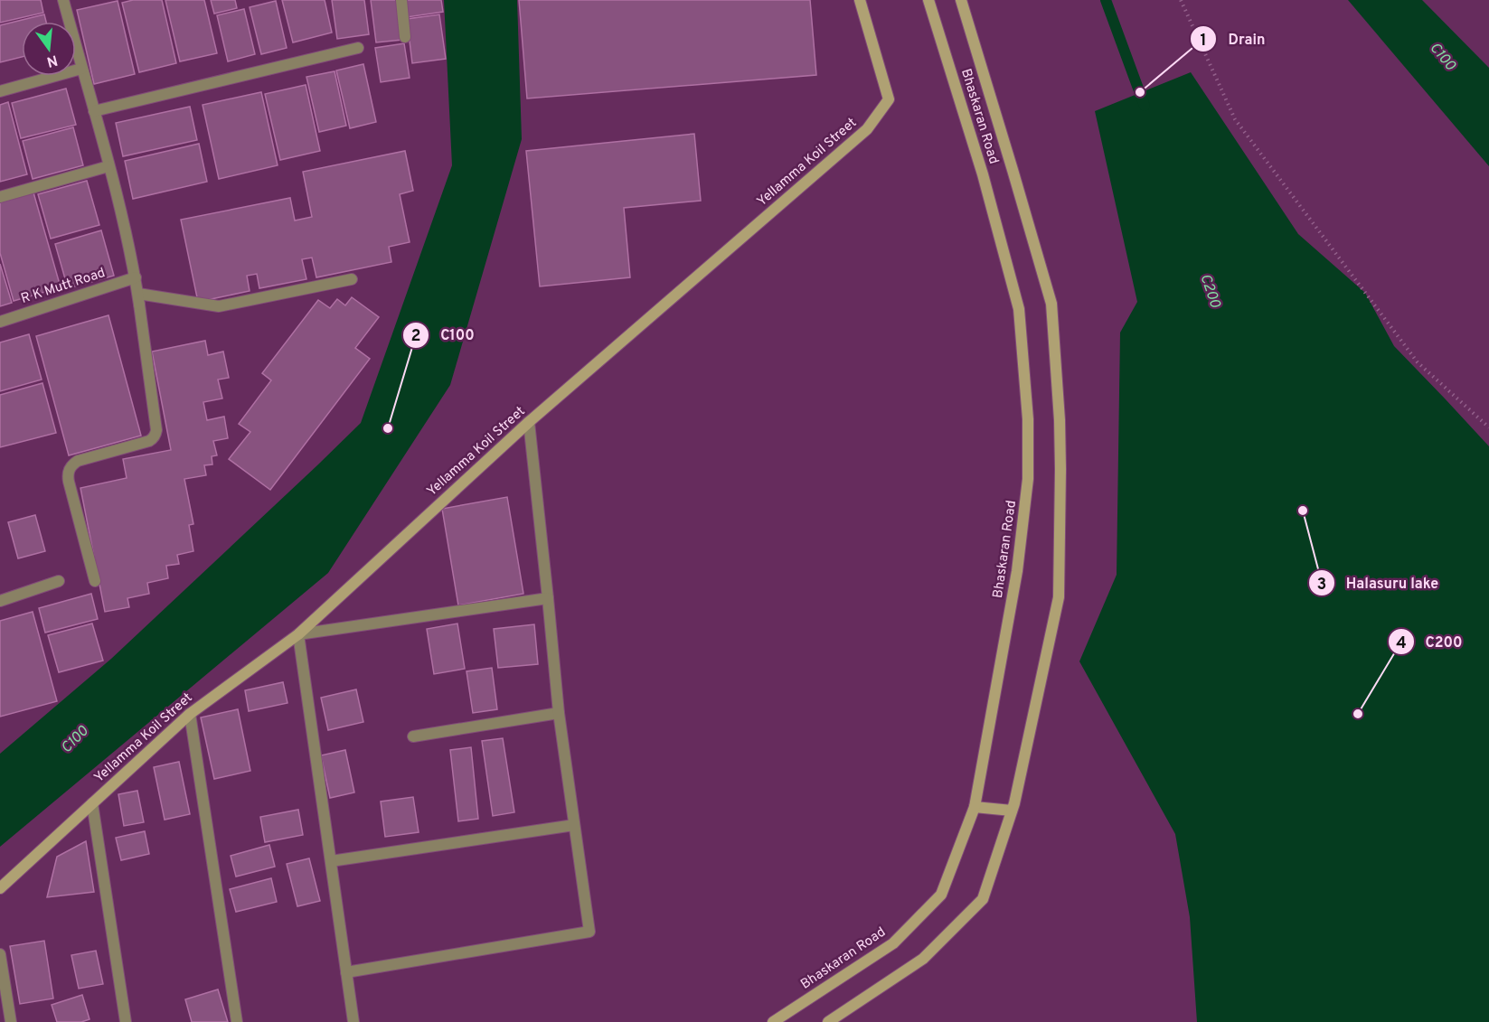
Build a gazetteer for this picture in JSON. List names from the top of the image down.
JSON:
{
  "streets": {
    "main road": ["Bhaskaran Road", "Yellamma Koil Street"],
    "street": ["R K Mutt Road"]
  },
  "water": ["C100", "C200"],
  "places": [
    "Drain",
    "C100",
    "Halasuru lake",
    "C200"
  ],
  "north": "bottom"
}
